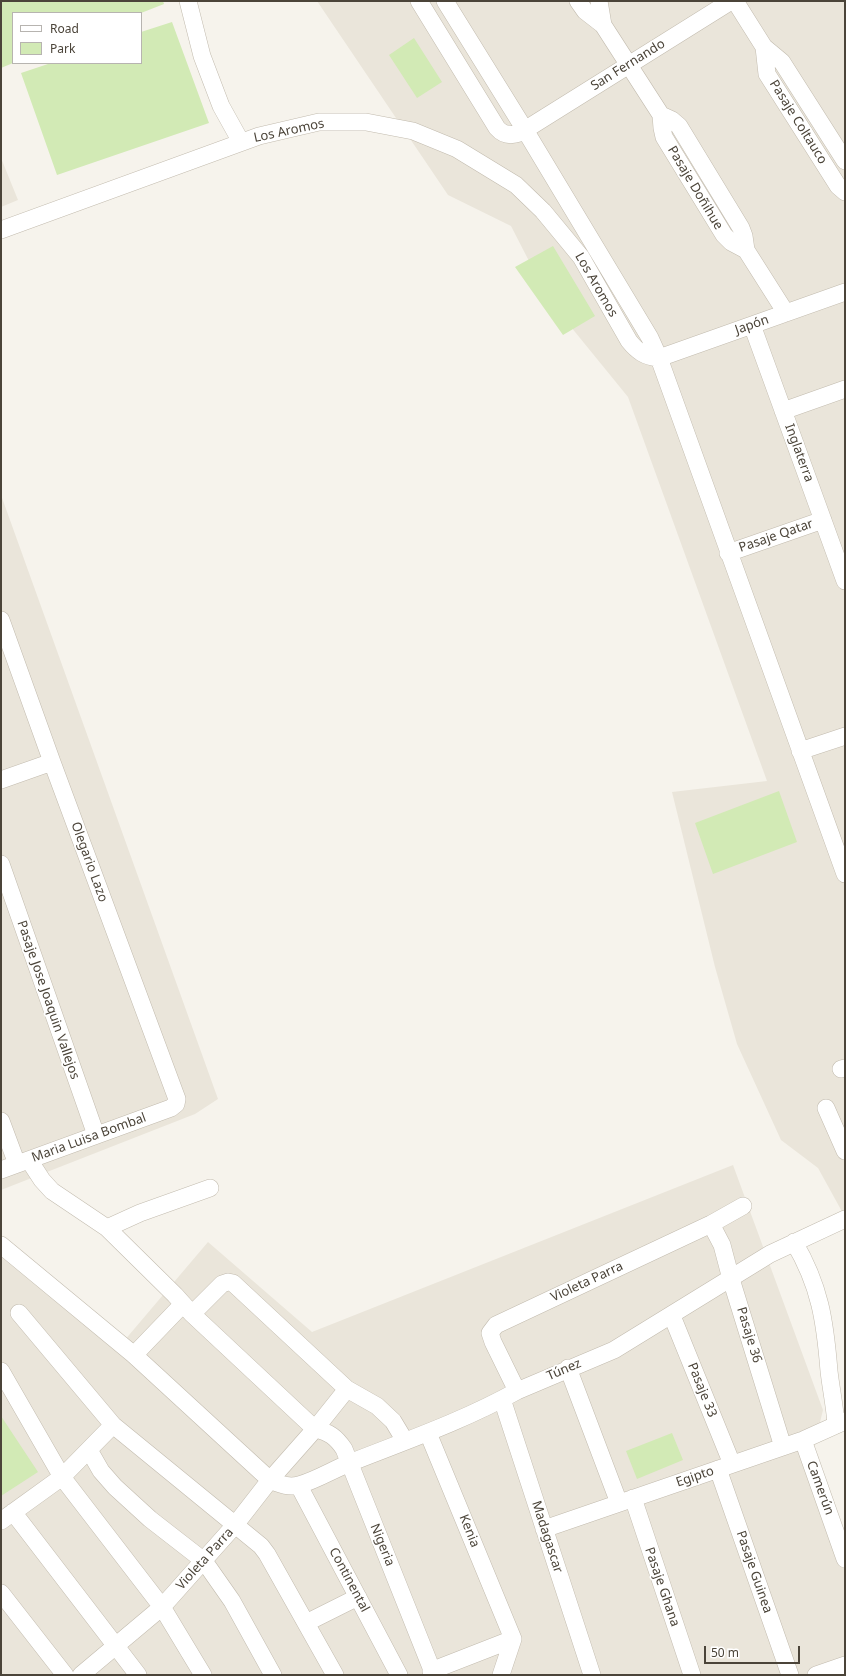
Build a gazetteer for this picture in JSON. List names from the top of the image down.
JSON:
{
  "streets": {
    "street": [
      "San Fernando",
      "Pasaje Coltauco",
      "Los Aromos",
      "Pasaje Doñihue",
      "Japón",
      "Inglaterra",
      "Pasaje Qatar",
      "Olegario Lazo",
      "Pasaje Jose Joaquin Vallejos",
      "Maria Luisa Bombal",
      "Violeta Parra",
      "Pasaje 36",
      "Túnez",
      "Pasaje 33",
      "Egipto",
      "Camerún",
      "Kenia",
      "Madagascar",
      "Nigeria",
      "Pasaje Guinea",
      "Continental",
      "Pasaje Ghana"
    ]
  },
  "crossings": [
    ["San Fernando", "Pasaje Doñihue"],
    ["Los Aromos", "Japón"],
    ["Pasaje Doñihue", "Japón"],
    ["Japón", "Inglaterra"],
    ["Inglaterra", "Pasaje Qatar"],
    ["Olegario Lazo", "Maria Luisa Bombal"],
    ["Pasaje Jose Joaquin Vallejos", "Maria Luisa Bombal"],
    ["Violeta Parra", "Pasaje 36"],
    ["Violeta Parra", "Túnez"],
    ["Violeta Parra", "Nigeria"],
    ["Pasaje 36", "Túnez"],
    ["Pasaje 36", "Egipto"],
    ["Túnez", "Pasaje 33"],
    ["Túnez", "Kenia"],
    ["Túnez", "Madagascar"],
    ["Túnez", "Nigeria"],
    ["Túnez", "Continental"],
    ["Túnez", "Pasaje Ghana"],
    ["Pasaje 33", "Egipto"],
    ["Pasaje 33", "Pasaje Guinea"],
    ["Egipto", "Camerún"],
    ["Egipto", "Madagascar"],
    ["Egipto", "Pasaje Guinea"],
    ["Egipto", "Pasaje Ghana"]
  ],
  "legend": ["Road", "Park"],
  "scale_bar": "50 m"
}
